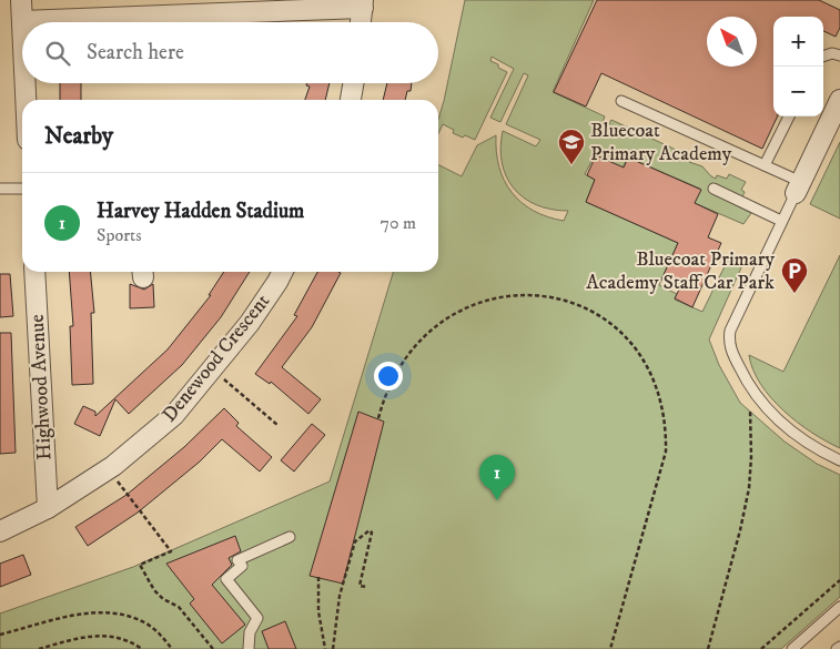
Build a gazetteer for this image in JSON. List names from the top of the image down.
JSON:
{
  "streets": {
    "street": ["Denewood Crescent", "Highwood Avenue"]
  },
  "crossings": [
    ["Denewood Crescent", "Highwood Avenue"]
  ],
  "places": {
    "school or university": ["Bluecoat Primary Academy"],
    "parking": ["Bluecoat Primary Academy Staff Car Park"]
  },
  "north": "top left",
  "page": {
    "map_buttons": ["+", "−"],
    "search": "Search here",
    "heading": "Nearby",
    "list": [
      {
        "mark": "1",
        "name": "Harvey Hadden Stadium",
        "note": "Sports",
        "value": "70 m"
      }
    ],
    "pins": "1"
  }
}
